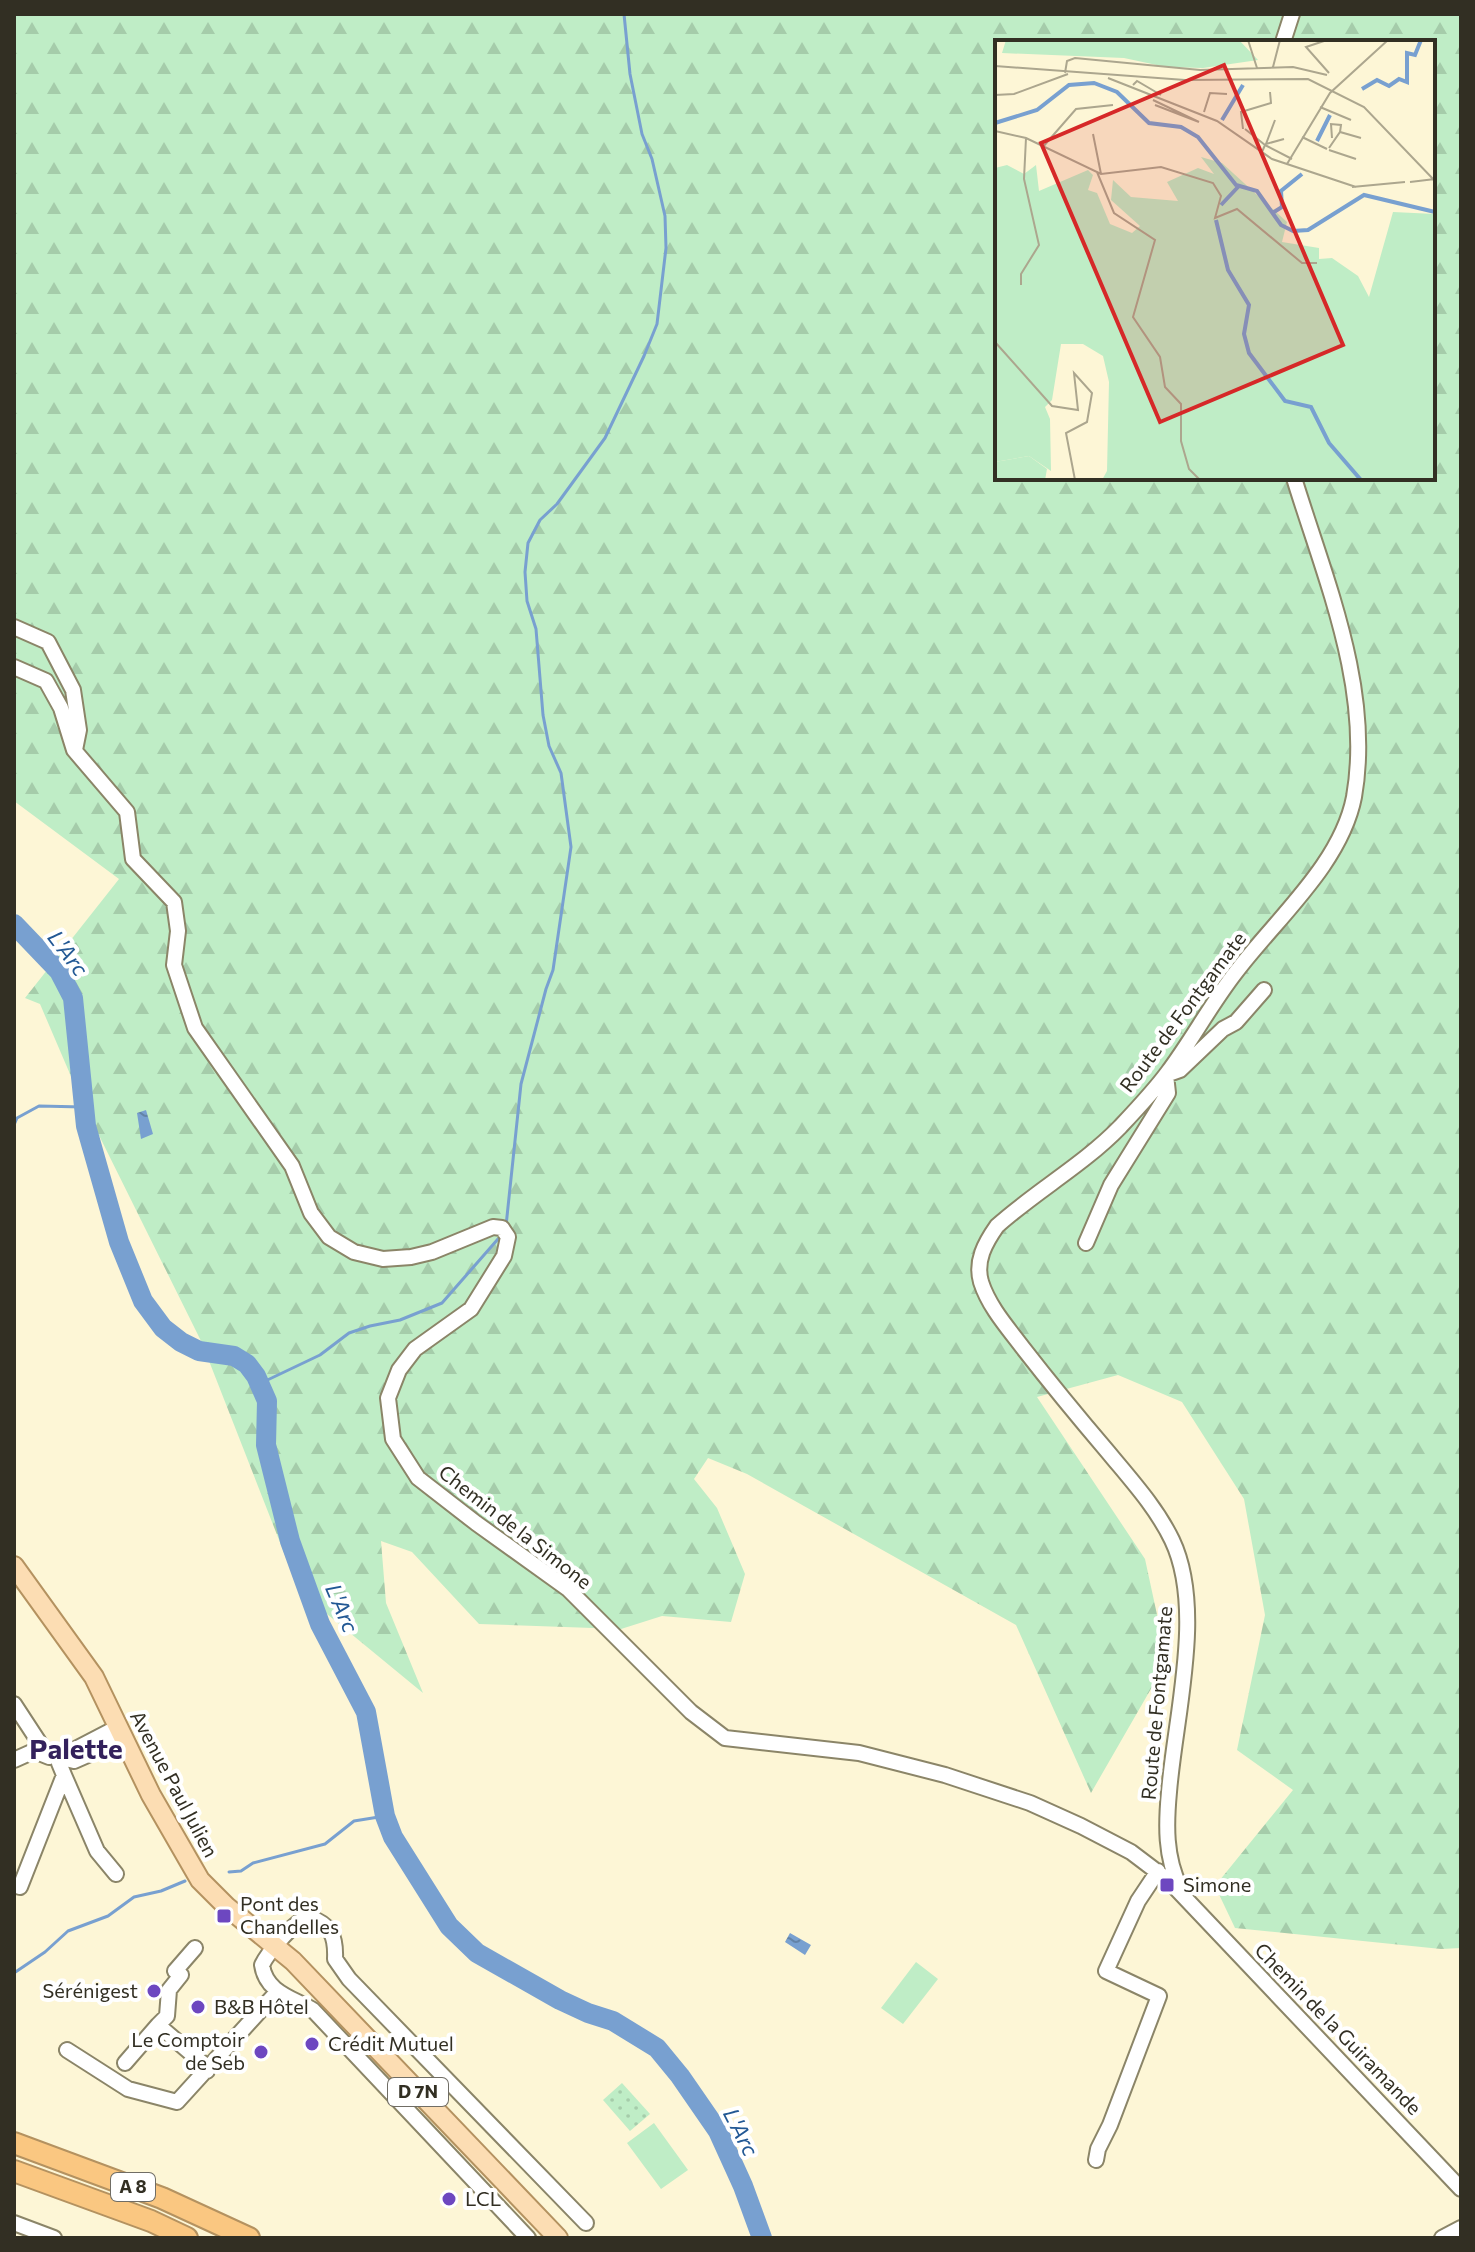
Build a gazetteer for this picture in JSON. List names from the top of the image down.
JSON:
{
  "streets": {
    "highway": ["A 8"],
    "main road": ["Avenue Paul Julien", "D 7N"],
    "street": ["Route de Fontgamate", "Chemin de la Simone", "Chemin de la Guiramande"]
  },
  "crossings": [
    ["Route de Fontgamate", "Chemin de la Simone"],
    ["Route de Fontgamate", "Chemin de la Guiramande"],
    ["Chemin de la Simone", "Chemin de la Guiramande"]
  ],
  "districts": ["Palette"],
  "water": ["L'Arc"],
  "places": {
    "transit": ["Simone", "Pont des Chandelles"],
    "other": [
      "Sérénigest",
      "B&B Hôtel",
      "Crédit Mutuel",
      "Le Comptoir de Seb",
      "LCL"
    ]
  }
}
